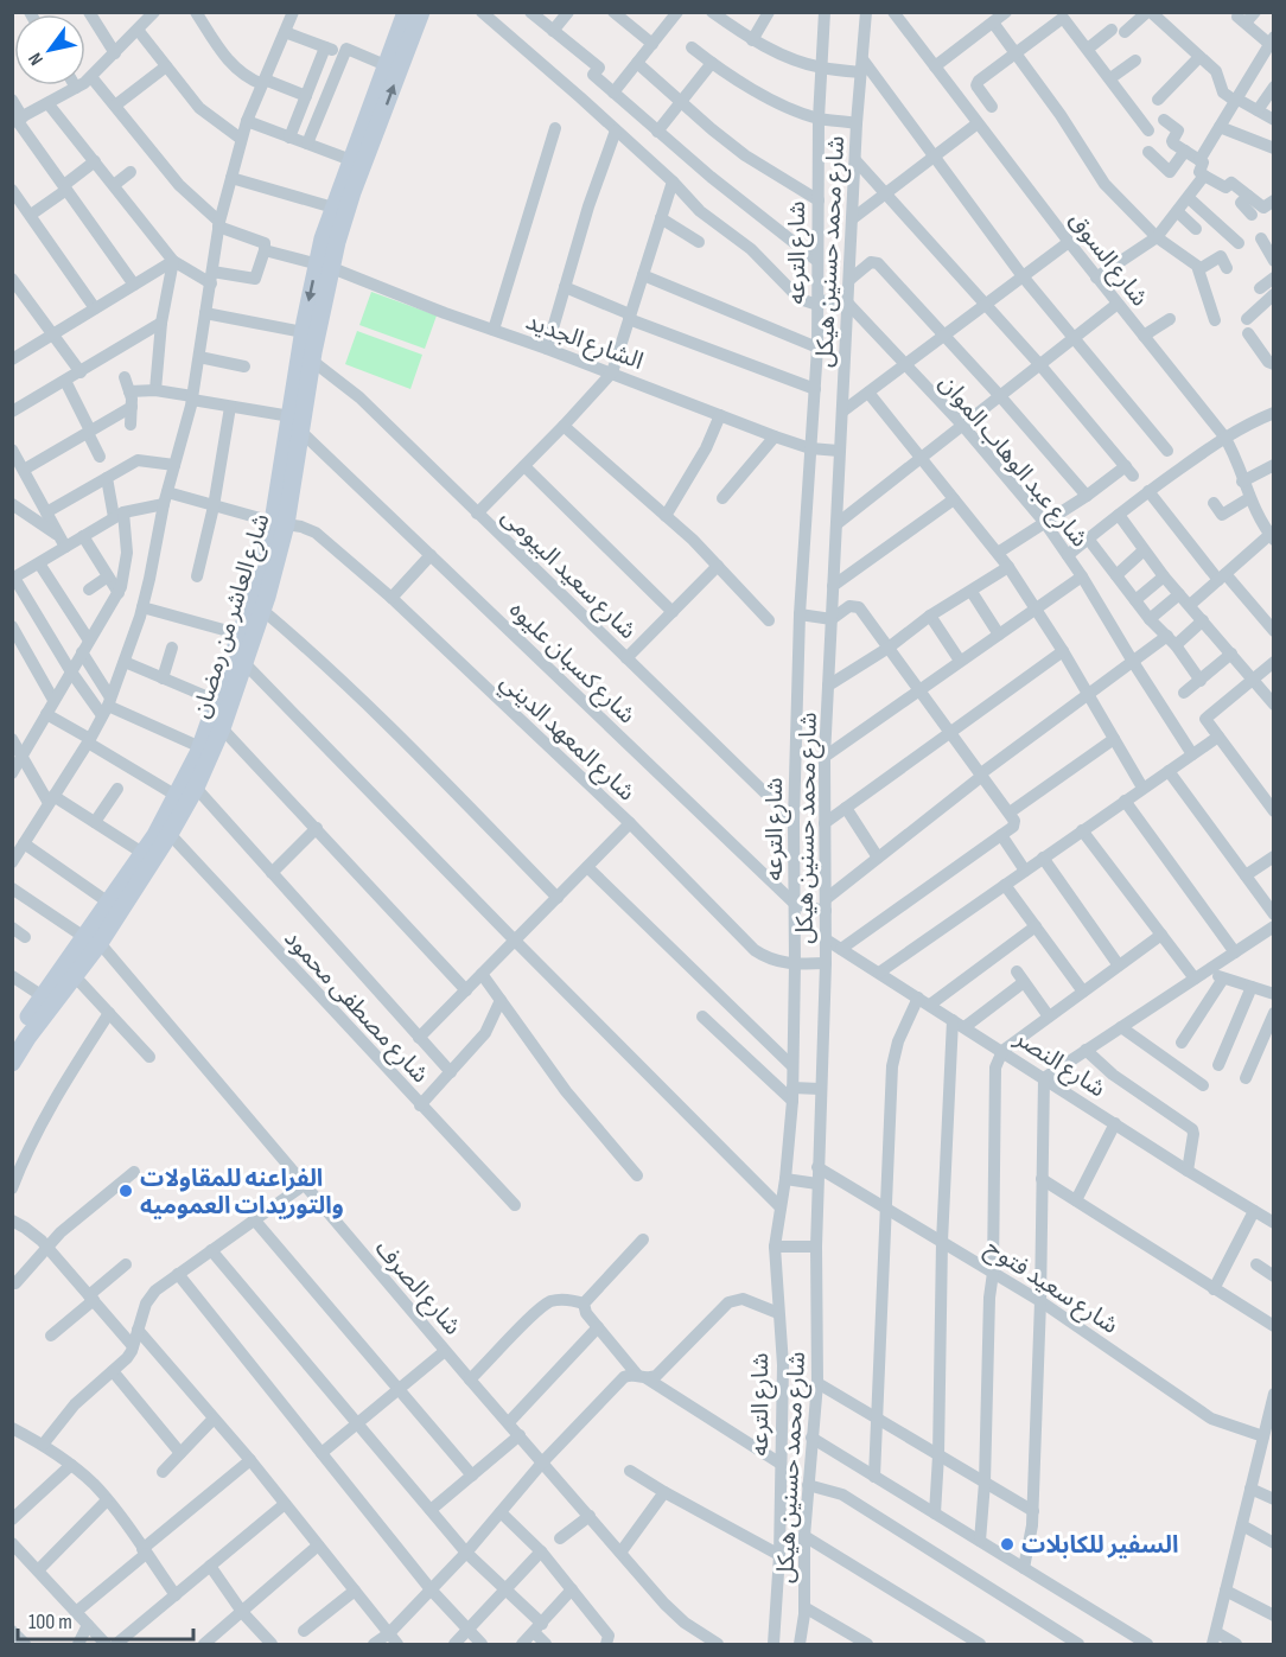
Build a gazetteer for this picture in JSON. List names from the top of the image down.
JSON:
{
  "streets": {
    "main road": ["شارع العاشر من رمضان"],
    "street": [
      "شارع محمد حسنين هيكل",
      "شارع الترعه",
      "شارع السوق",
      "الشارع الجديد",
      "شارع عبد الوهاب الموان",
      "شارع سعيد البيومى",
      "شارع كسبان عليوه",
      "شارع المعهد الديني",
      "شارع مصطفى محمود",
      "شارع النصر",
      "شارع سعيد فتوح",
      "شارع الصرف"
    ]
  },
  "crossings": [
    ["شارع محمد حسنين هيكل", "الشارع الجديد"],
    ["شارع محمد حسنين هيكل", "شارع عبد الوهاب الموان"],
    ["شارع محمد حسنين هيكل", "شارع المعهد الديني"],
    ["شارع محمد حسنين هيكل", "شارع النصر"],
    ["شارع محمد حسنين هيكل", "شارع سعيد فتوح"],
    ["شارع الترعه", "الشارع الجديد"],
    ["شارع الترعه", "شارع سعيد البيومى"],
    ["شارع الترعه", "شارع كسبان عليوه"],
    ["شارع الترعه", "شارع المعهد الديني"],
    ["الشارع الجديد", "شارع العاشر من رمضان"],
    ["شارع سعيد البيومى", "شارع العاشر من رمضان"],
    ["شارع العاشر من رمضان", "شارع كسبان عليوه"],
    ["شارع العاشر من رمضان", "شارع المعهد الديني"],
    ["شارع العاشر من رمضان", "شارع مصطفى محمود"],
    ["شارع العاشر من رمضان", "شارع الصرف"]
  ],
  "places": ["الفراعنه للمقاولات والتوريدات العموميه", "السفير للكابلات"],
  "scale_bar": "100 m",
  "north": "bottom left"
}
